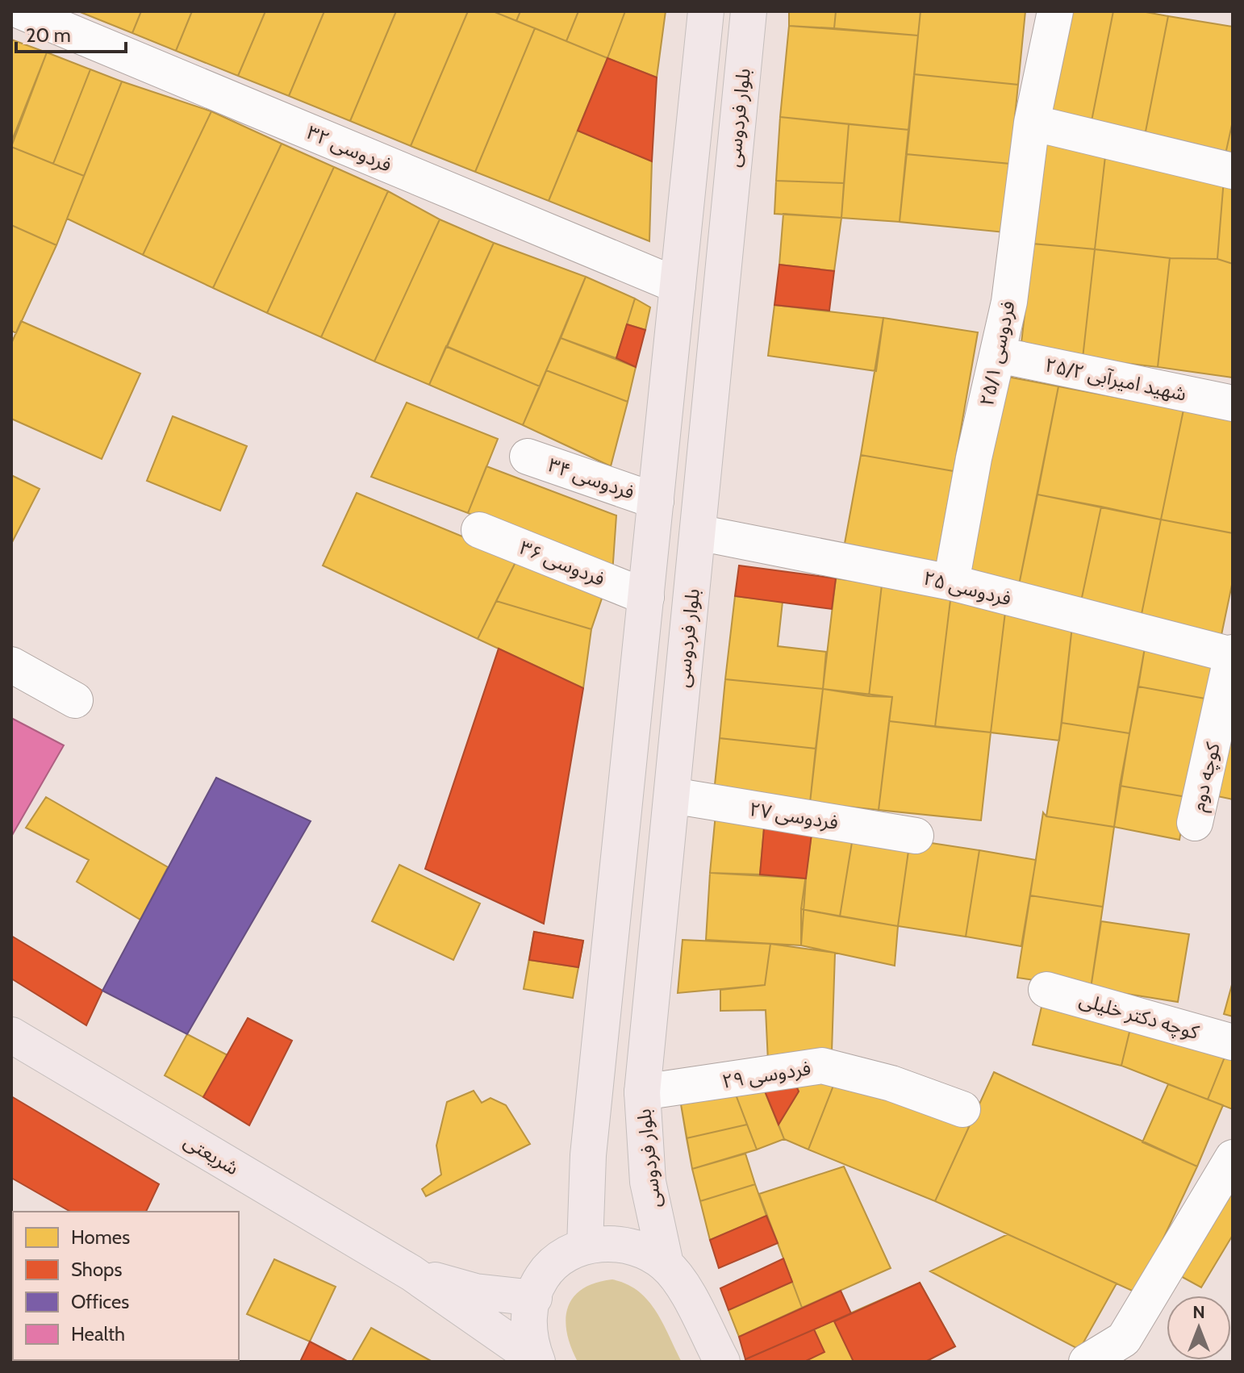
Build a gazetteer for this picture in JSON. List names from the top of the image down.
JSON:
{
  "streets": {
    "main road": ["بلوار فردوسی", "شریعتی"],
    "street": [
      "فردوسی ۳۲",
      "فردوسی ۲۵/۱",
      "شهید امیرآبی ۲۵/۲",
      "فردوسی ۳۴",
      "فردوسی ۳۶",
      "فردوسی ۲۵",
      "کوچه دوم",
      "فردوسی ۲۷",
      "کوچه دکتر خلیلی",
      "فردوسی ۲۹"
    ]
  },
  "crossings": [
    ["بلوار فردوسی", "فردوسی ۲۵"],
    ["بلوار فردوسی", "فردوسی ۲۷"],
    ["بلوار فردوسی", "فردوسی ۲۹"],
    ["فردوسی ۲۵/۱", "شهید امیرآبی ۲۵/۲"],
    ["فردوسی ۲۵/۱", "فردوسی ۲۵"],
    ["فردوسی ۲۵", "کوچه دوم"]
  ],
  "legend": [
    "Homes",
    "Shops",
    "Offices",
    "Health"
  ],
  "scale_bar": "20 m",
  "north": "top"
}
